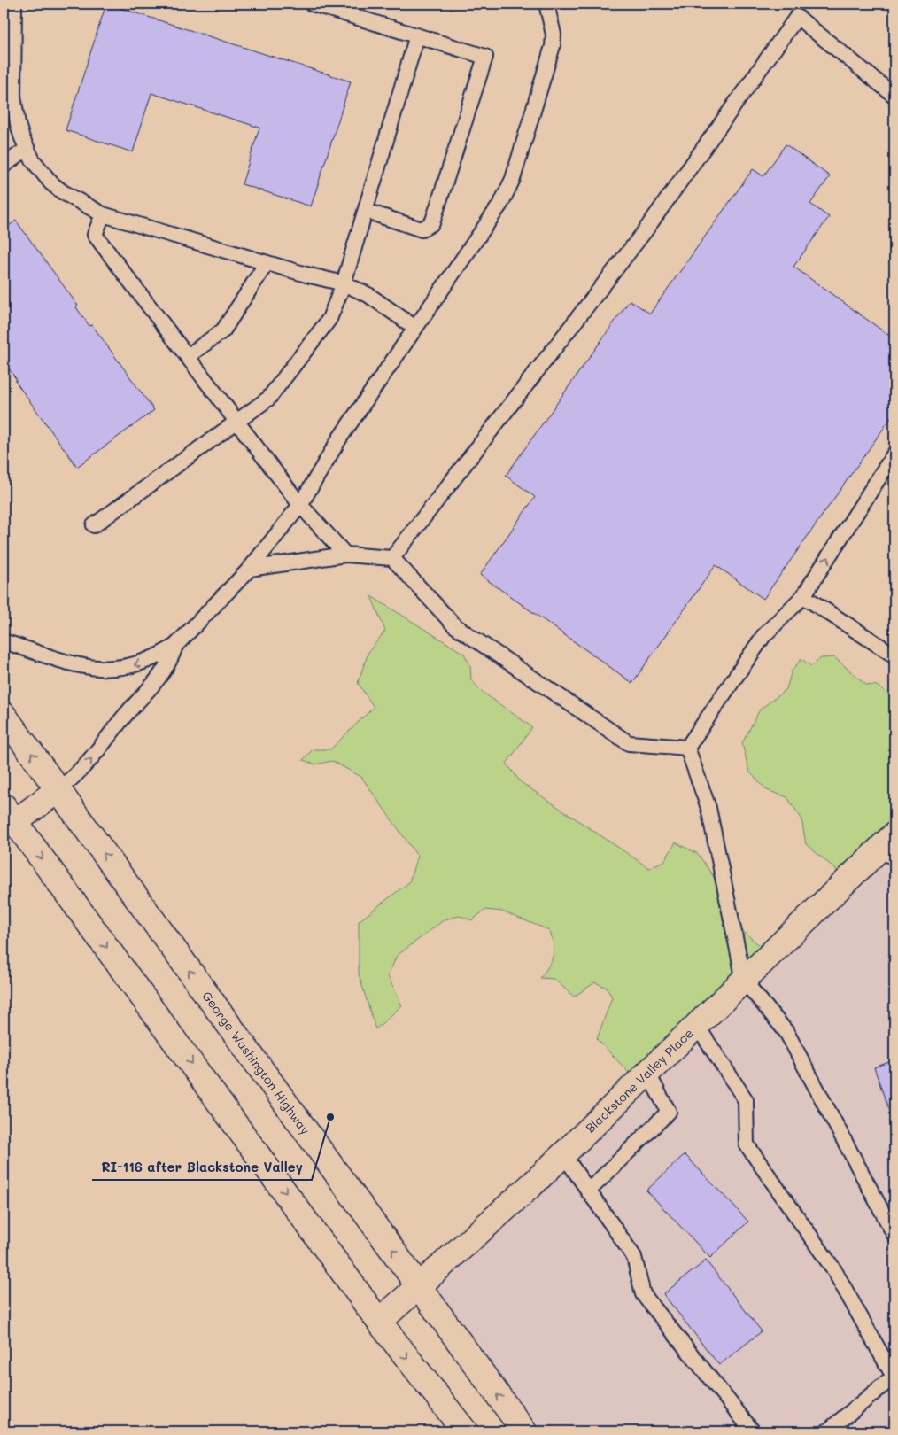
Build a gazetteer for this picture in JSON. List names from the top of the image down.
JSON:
{
  "streets": {
    "main road": ["George Washington Highway", "Blackstone Valley Place"]
  },
  "crossings": [
    ["George Washington Highway", "Blackstone Valley Place"]
  ],
  "places": ["RI-116 after Blackstone Valley"]
}
